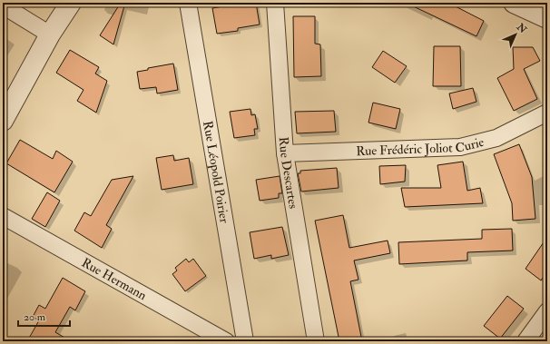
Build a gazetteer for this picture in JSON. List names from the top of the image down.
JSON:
{
  "streets": {
    "street": [
      "Rue Frédéric Joliot Curie",
      "Rue Léopold Poirier",
      "Rue Descartes",
      "Rue Hermann"
    ]
  },
  "crossings": [
    ["Rue Frédéric Joliot Curie", "Rue Descartes"]
  ],
  "scale_bar": "20 m",
  "north": "top right"
}
